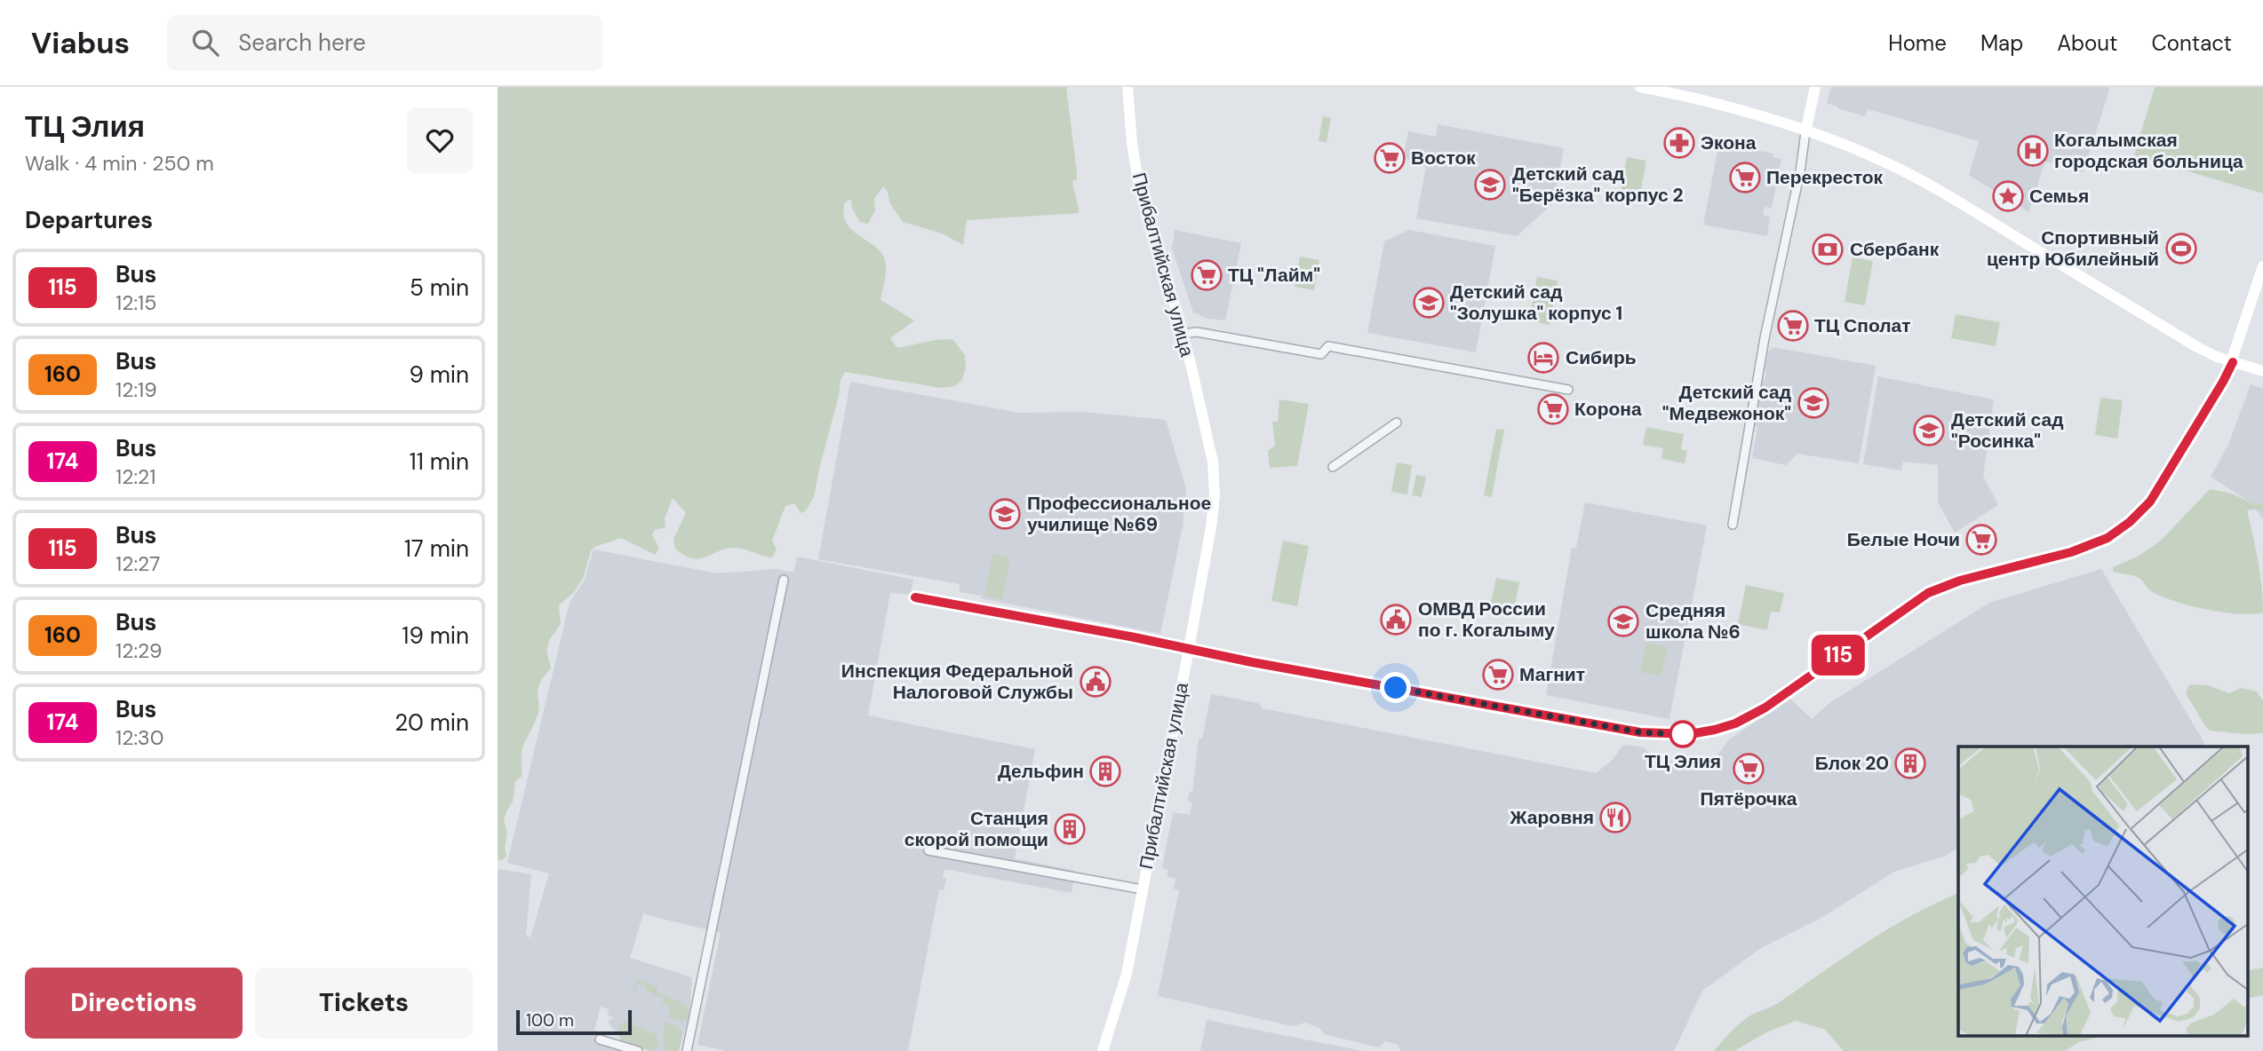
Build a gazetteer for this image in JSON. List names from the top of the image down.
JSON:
{
  "streets": {
    "street": ["Прибалтийская улица"]
  },
  "places": {
    "pharmacy": ["Экона"],
    "hospital": ["Когалымская городская больница"],
    "supermarket": [
      "Восток",
      "Перекресток",
      "ТЦ \"Лайм\"",
      "ТЦ Сполат",
      "Корона",
      "Белые Ночи",
      "Магнит",
      "Пятёрочка"
    ],
    "school or university": [
      "Детский сад \"Берёзка\" корпус 2",
      "Детский сад \"Золушка\" корпус 1",
      "Детский сад \"Медвежонок\"",
      "Детский сад \"Росинка\"",
      "Профессиональное училище №69",
      "Средняя школа №6"
    ],
    "place": ["Семья"],
    "sports": ["Спортивный центр Юбилейный"],
    "bank": ["Сбербанк"],
    "hotel": ["Сибирь"],
    "public building": ["ОМВД России по г. Когалыму", "Инспекция Федеральной Налоговой Службы"],
    "other": ["ТЦ Элия"],
    "building": ["Блок 20", "Дельфин", "Станция скорой помощи"],
    "restaurant": ["Жаровня"]
  },
  "lines": ["bus line 115"],
  "scale_bar": "100 m",
  "page": {
    "header": "Viabus",
    "search": "Search here",
    "nav": [
      "Home",
      "Map",
      "About",
      "Contact"
    ],
    "heading": [
      ["ТЦ Элия", "Walk · 4 min · 250 m"],
      "Departures"
    ],
    "on_map": "115",
    "list": [
      {
        "mark": "115",
        "name": "Bus",
        "note": "12:15",
        "value": "5 min"
      },
      {
        "mark": "160",
        "name": "Bus",
        "note": "12:19",
        "value": "9 min"
      },
      {
        "mark": "174",
        "name": "Bus",
        "note": "12:21",
        "value": "11 min"
      },
      {
        "mark": "115",
        "name": "Bus",
        "note": "12:27",
        "value": "17 min"
      },
      {
        "mark": "160",
        "name": "Bus",
        "note": "12:29",
        "value": "19 min"
      },
      {
        "mark": "174",
        "name": "Bus",
        "note": "12:30",
        "value": "20 min"
      }
    ],
    "buttons": ["Directions", "Tickets"],
    "scale": "100 m"
  }
}
